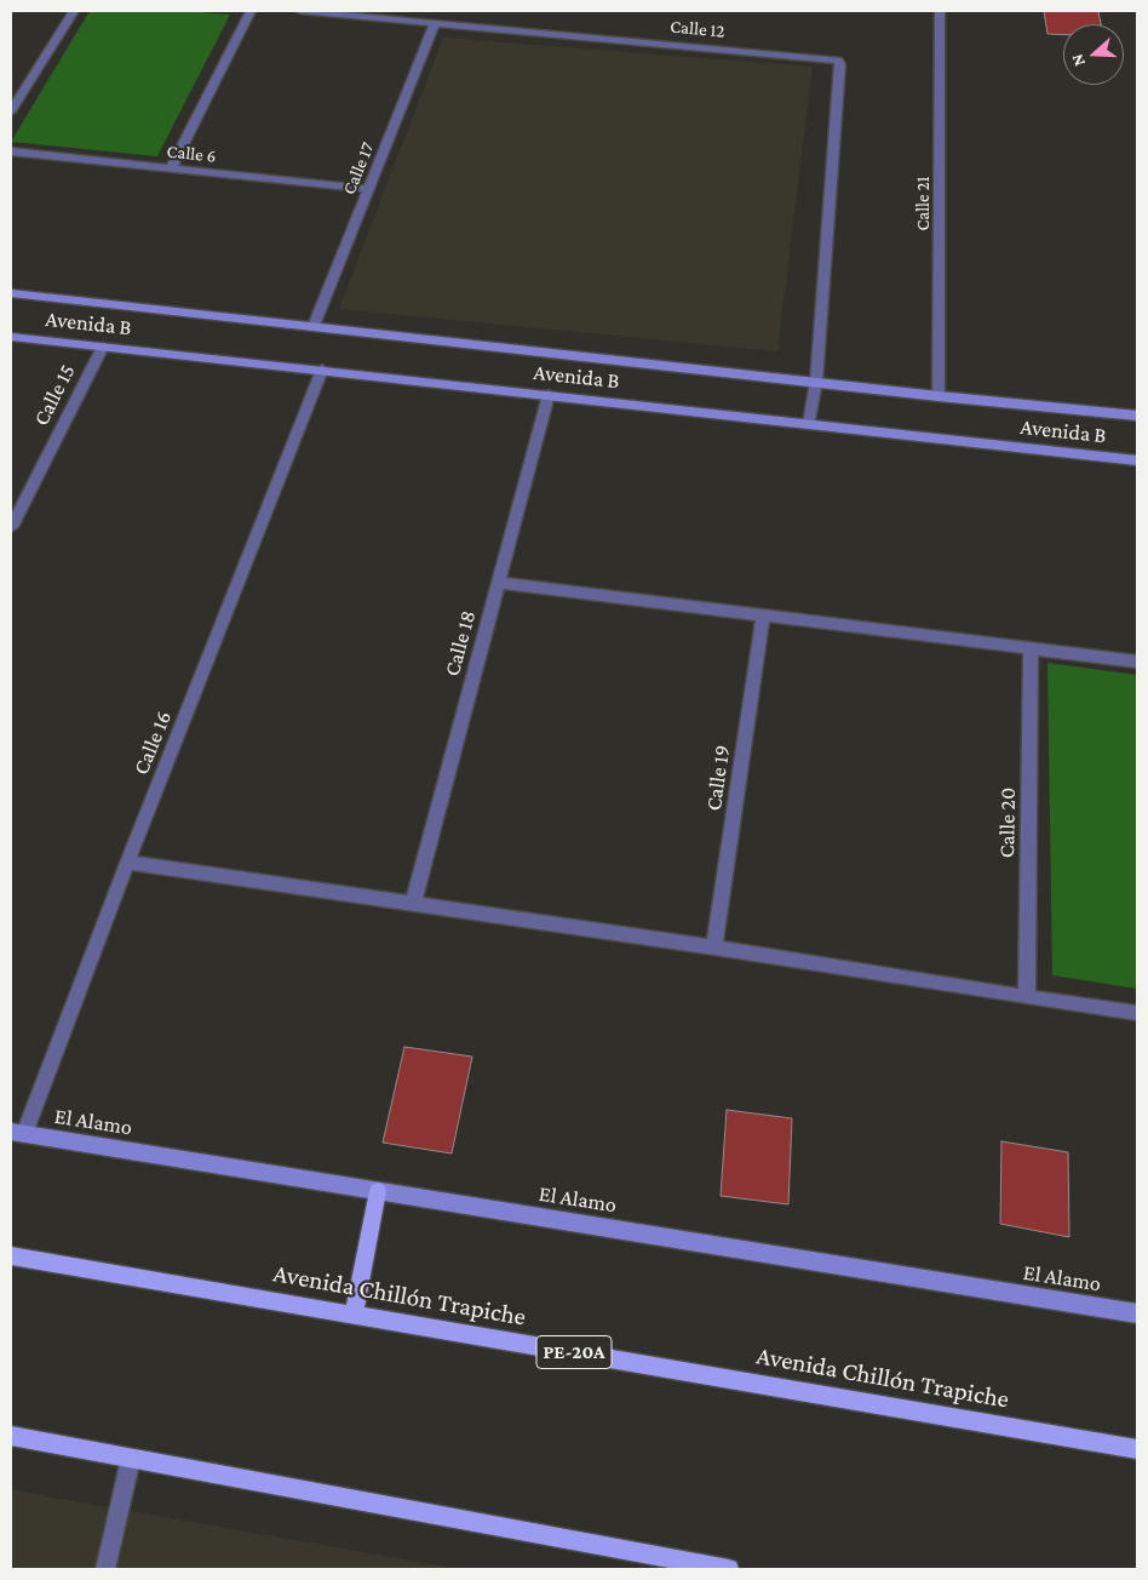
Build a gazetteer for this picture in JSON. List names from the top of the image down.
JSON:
{
  "streets": {
    "main road": ["Avenida Chillón Trapiche", "PE-20A"],
    "street": [
      "Calle 12",
      "Calle 6",
      "Calle 17",
      "Calle 21",
      "Avenida B",
      "Calle 15",
      "Calle 18",
      "Calle 16",
      "Calle 19",
      "Calle 20",
      "El Alamo"
    ]
  },
  "crossings": [
    ["Calle 12", "Calle 17"],
    ["Calle 12", "Avenida B"],
    ["Calle 6", "Calle 17"],
    ["Calle 17", "Avenida B"],
    ["Calle 21", "Avenida B"],
    ["Avenida B", "Calle 15"],
    ["Avenida B", "Calle 18"],
    ["Avenida B", "Calle 16"],
    ["Calle 16", "El Alamo"]
  ],
  "north": "left"
}
